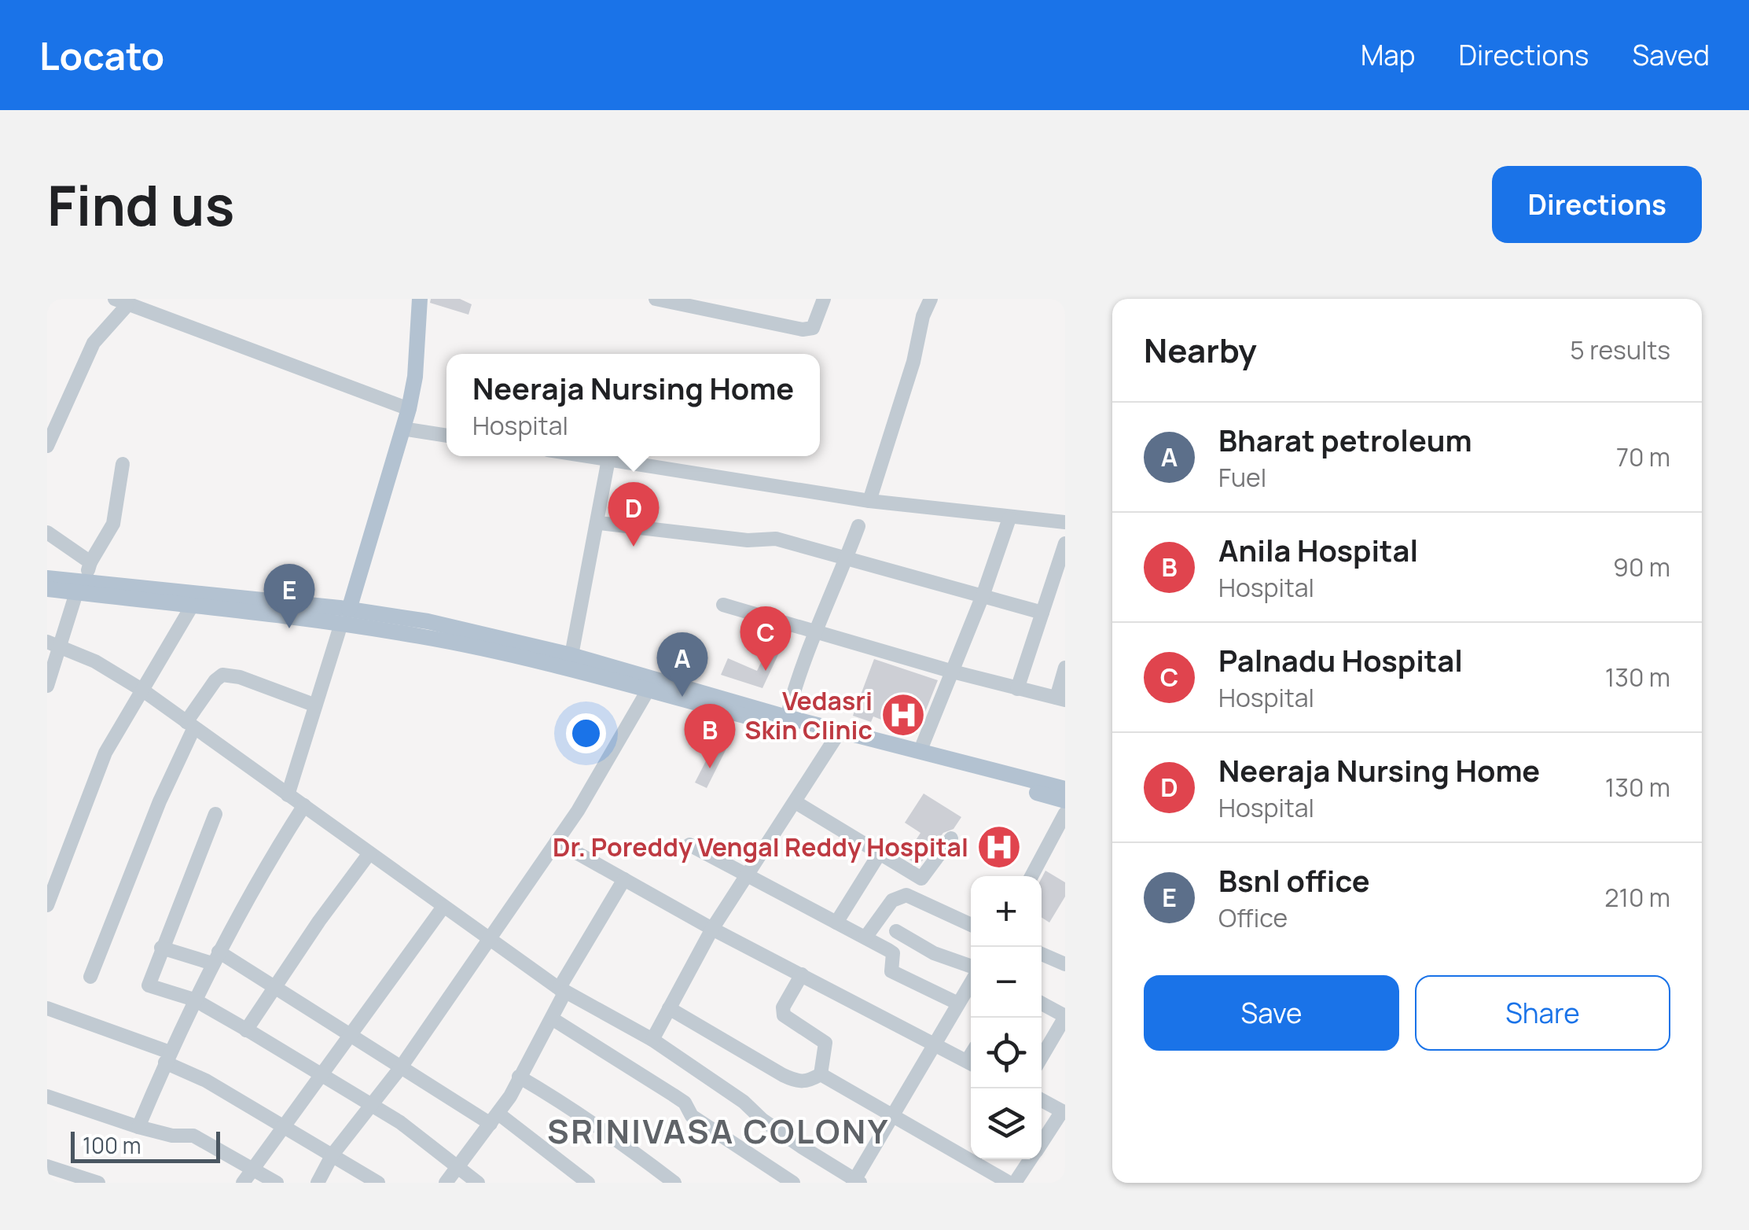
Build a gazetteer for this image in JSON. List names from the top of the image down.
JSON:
{
  "districts": ["SRINIVASA COLONY"],
  "places": {
    "hospital": ["Vedasri Skin Clinic", "Dr. Poreddy Vengal Reddy Hospital"]
  },
  "scale_bar": "100 m",
  "page": {
    "header": "Locato",
    "nav": ["Map", "Directions", "Saved"],
    "buttons": [
      "Directions",
      ["Save", "Share"]
    ],
    "title": "Find us",
    "heading": ["Nearby", "5 results"],
    "popup": ["Neeraja Nursing Home", "Hospital"],
    "list": [
      {
        "mark": "A",
        "name": "Bharat petroleum",
        "note": "Fuel",
        "value": "70 m"
      },
      {
        "mark": "B",
        "name": "Anila Hospital",
        "note": "Hospital",
        "value": "90 m"
      },
      {
        "mark": "C",
        "name": "Palnadu Hospital",
        "note": "Hospital",
        "value": "130 m"
      },
      {
        "mark": "D",
        "name": "Neeraja Nursing Home",
        "note": "Hospital",
        "value": "130 m"
      },
      {
        "mark": "E",
        "name": "Bsnl office",
        "note": "Office",
        "value": "210 m"
      }
    ],
    "pins": [
      "D",
      "E",
      "C",
      "A",
      "B"
    ],
    "map_buttons": ["+", "−"],
    "scale": "100 m"
  }
}
